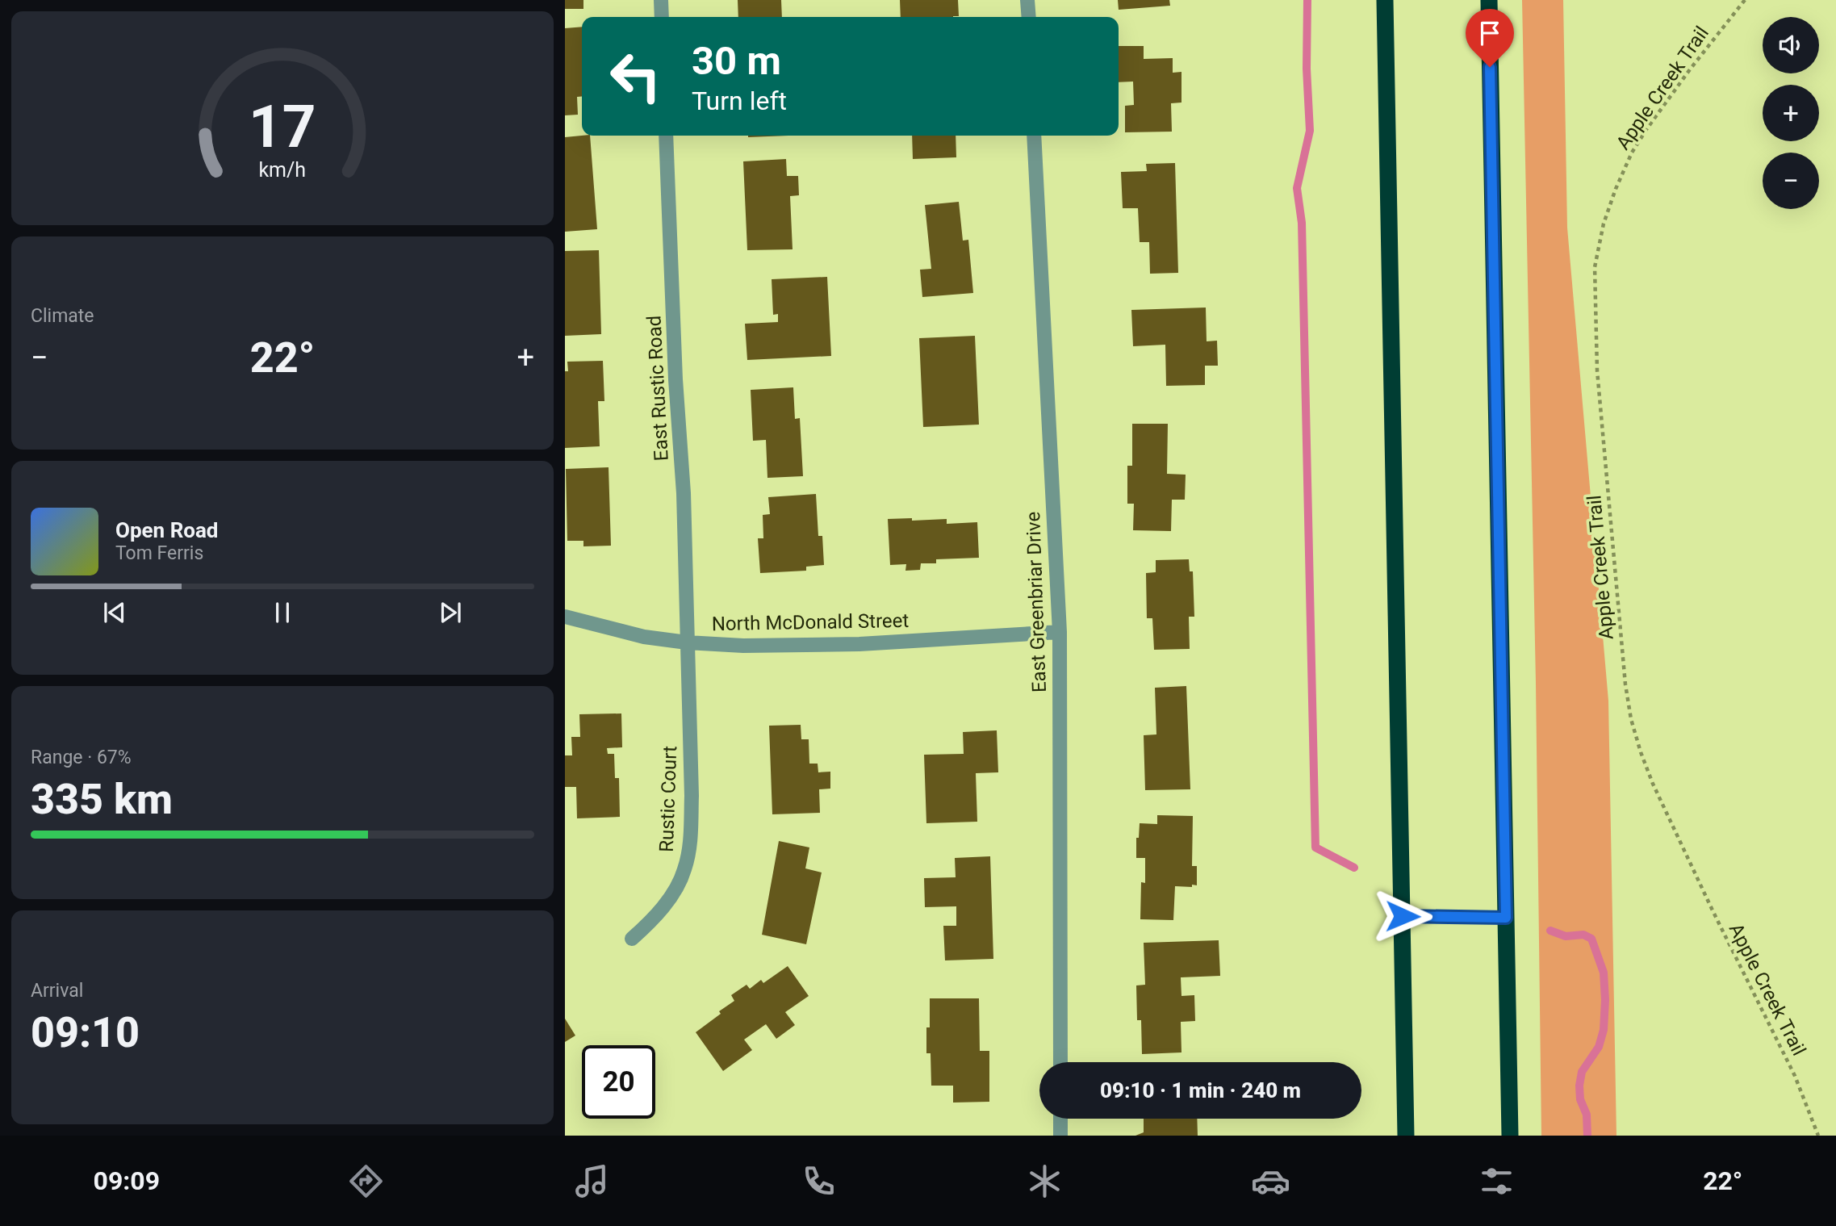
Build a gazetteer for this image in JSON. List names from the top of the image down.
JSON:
{
  "streets": {
    "street": [
      "East Rustic Road",
      "East Greenbriar Drive",
      "North McDonald Street",
      "Rustic Court"
    ],
    "path": ["Apple Creek Trail"]
  },
  "crossings": [
    ["East Rustic Road", "North McDonald Street"],
    ["East Rustic Road", "Rustic Court"],
    ["East Greenbriar Drive", "North McDonald Street"],
    ["North McDonald Street", "Rustic Court"]
  ],
  "page": {
    "map_buttons": ["+", "−"],
    "turn": ["30 m", "Turn left"],
    "tile": [
      "Climate",
      ["Range · 67%", "335 km"],
      ["Arrival", "09:10"]
    ],
    "heat": ["−", "22°", "+"],
    "song": ["Open Road", "Tom Ferris"],
    "limit": "20",
    "trip": "09:10 · 1 min · 240 m",
    "tabs": ["09:09", "22°"],
    "gauge": ["17", "km/h"]
  }
}
